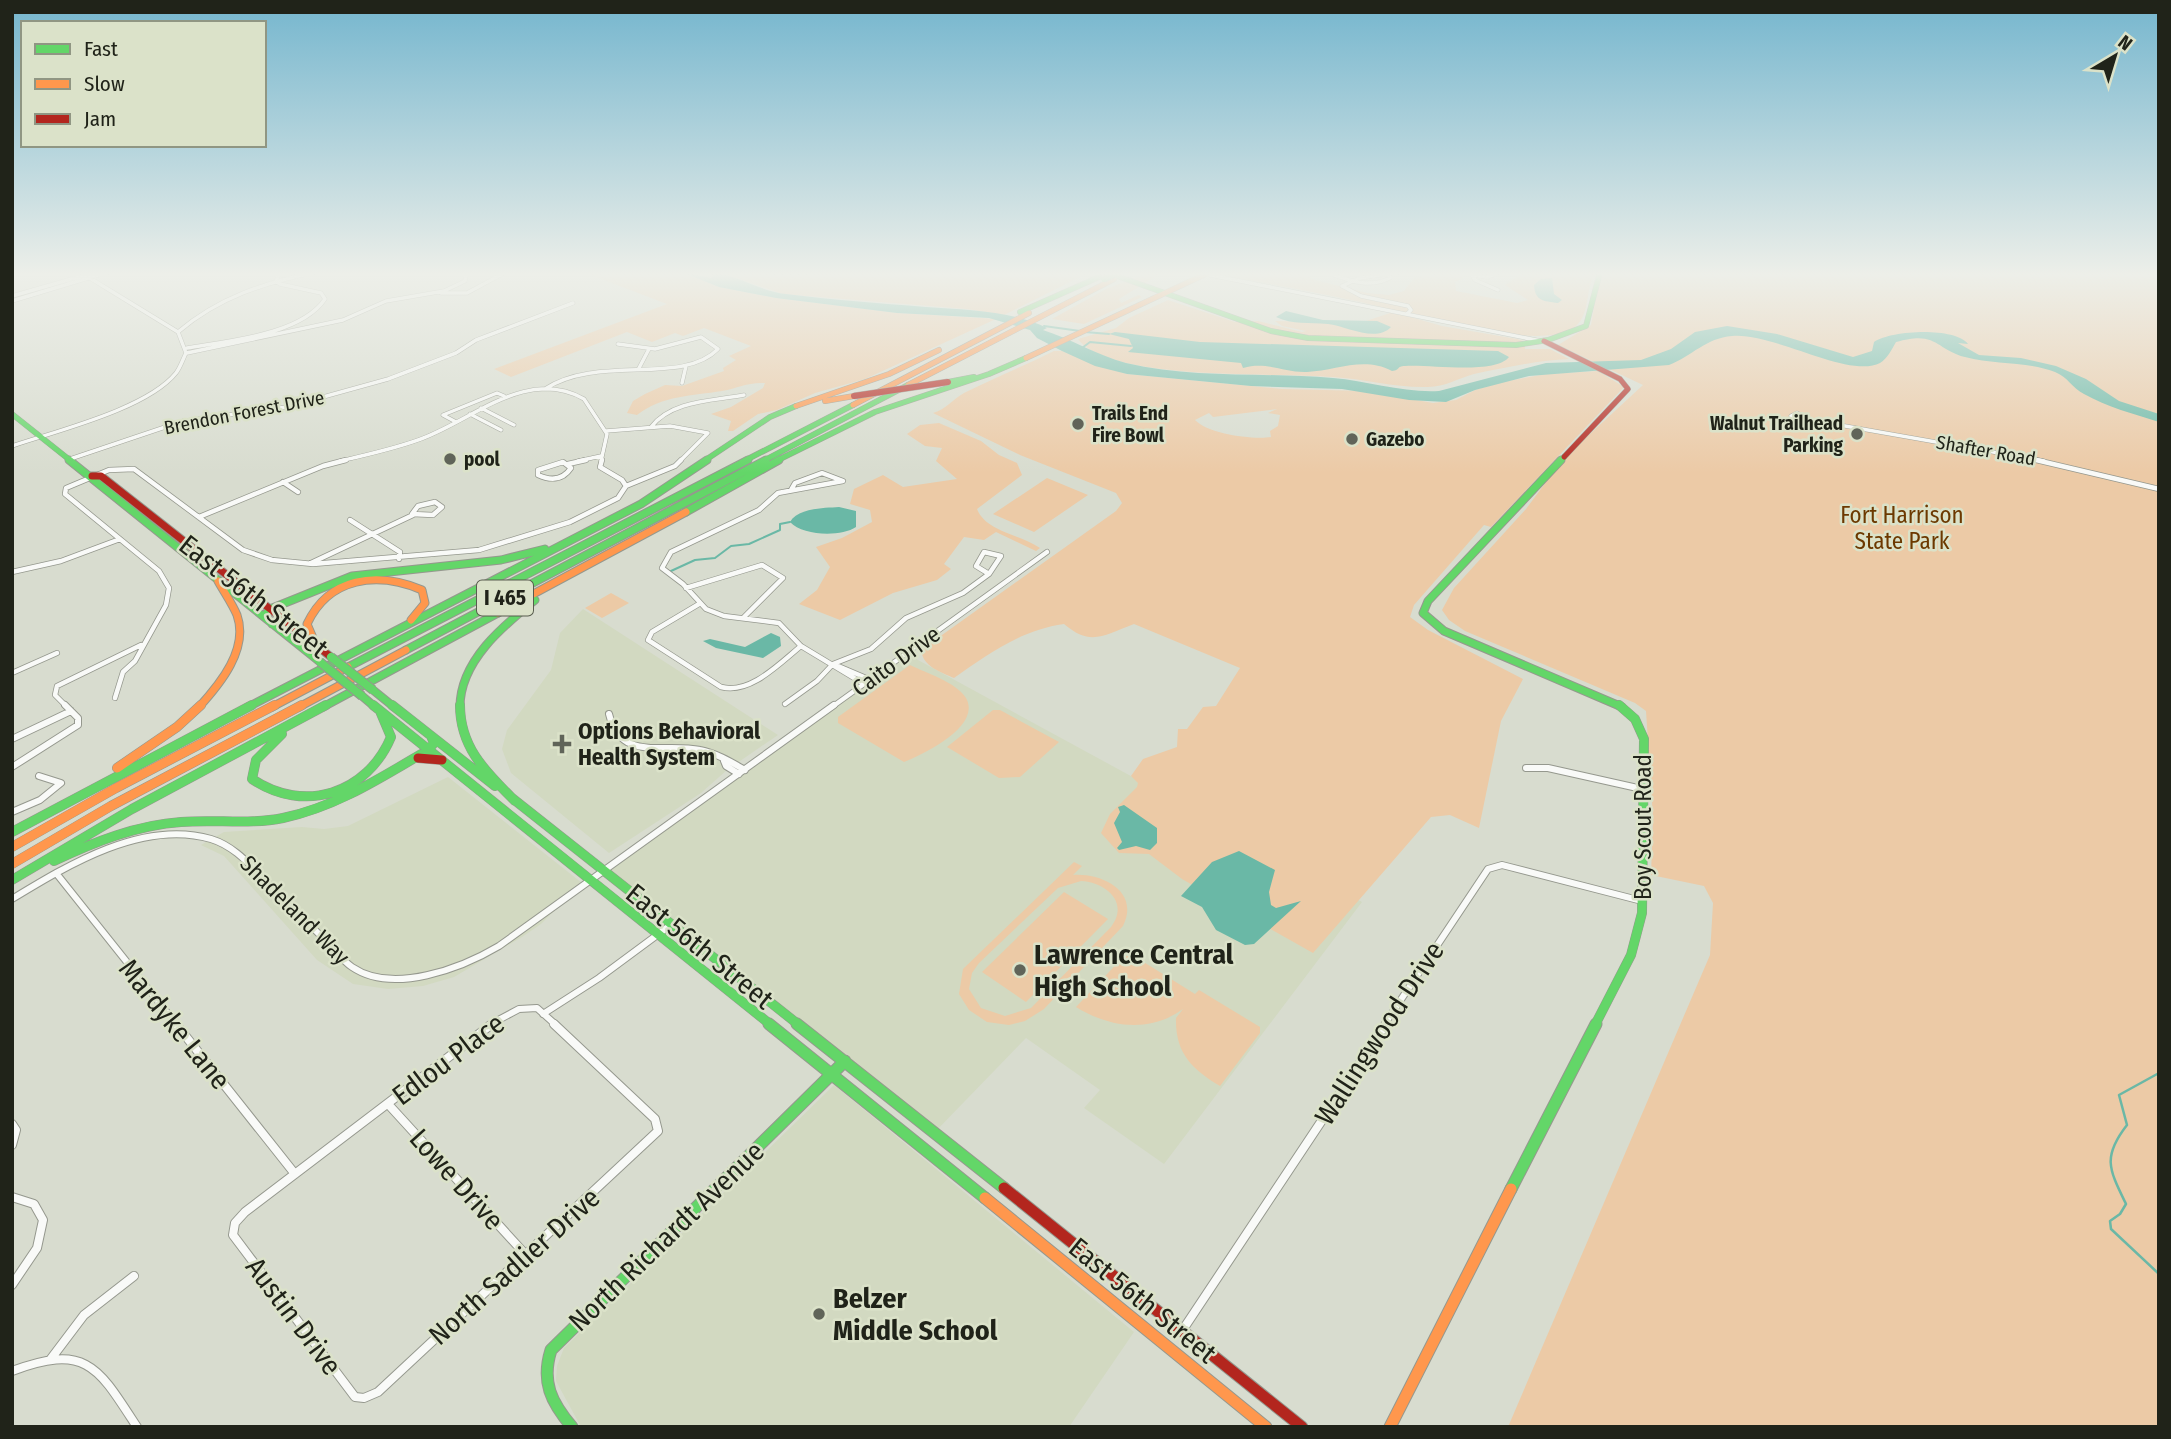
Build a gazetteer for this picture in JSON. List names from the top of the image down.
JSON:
{
  "streets": {
    "main road": [
      "East 56th Street",
      "I 465",
      "Boy Scout Road",
      "North Richardt Avenue"
    ],
    "street": [
      "Brendon Forest Drive",
      "Shafter Road",
      "Caito Drive",
      "Shadeland Way",
      "Mardyke Lane",
      "Wallingwood Drive",
      "Edlou Place",
      "Lowe Drive",
      "North Sadlier Drive",
      "Austin Drive"
    ]
  },
  "crossings": [
    ["Brendon Forest Drive", "East 56th Street"],
    ["East 56th Street", "Caito Drive"],
    ["East 56th Street", "Shadeland Way"],
    ["East 56th Street", "Wallingwood Drive"],
    ["East 56th Street", "North Richardt Avenue"],
    ["Caito Drive", "Shadeland Way"],
    ["Boy Scout Road", "Wallingwood Drive"],
    ["Shadeland Way", "Mardyke Lane"],
    ["Mardyke Lane", "Edlou Place"],
    ["Edlou Place", "Lowe Drive"],
    ["Edlou Place", "North Sadlier Drive"],
    ["Edlou Place", "Austin Drive"],
    ["Lowe Drive", "North Sadlier Drive"],
    ["North Sadlier Drive", "Austin Drive"]
  ],
  "parks": ["Fort Harrison State Park"],
  "places": {
    "other": [
      "Trails End Fire Bowl",
      "Walnut Trailhead Parking",
      "Gazebo",
      "pool",
      "Lawrence Central High School",
      "Belzer Middle School"
    ],
    "health": ["Options Behavioral Health System"]
  },
  "legend": ["Fast", "Slow", "Jam"],
  "north": "top right"
}
